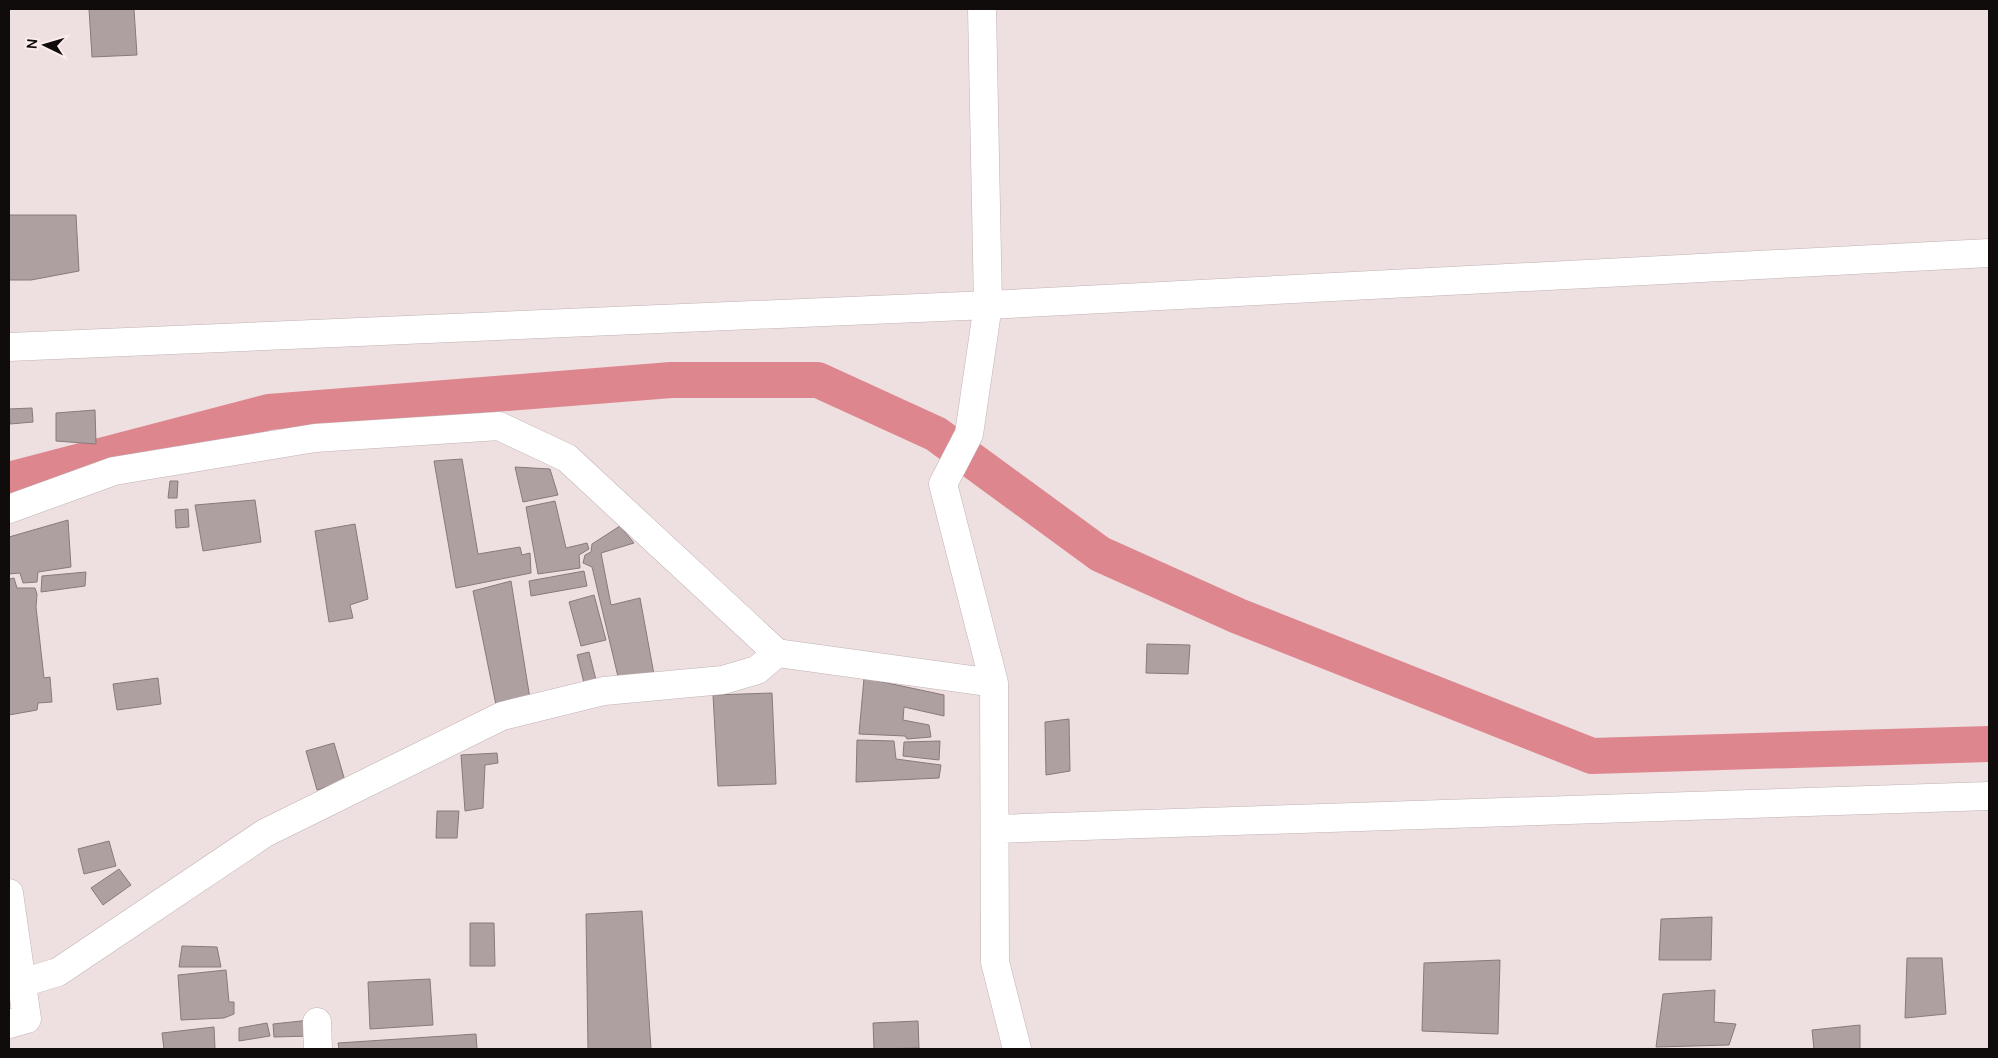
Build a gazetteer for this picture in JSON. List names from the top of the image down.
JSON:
{
  "north": "left"
}
